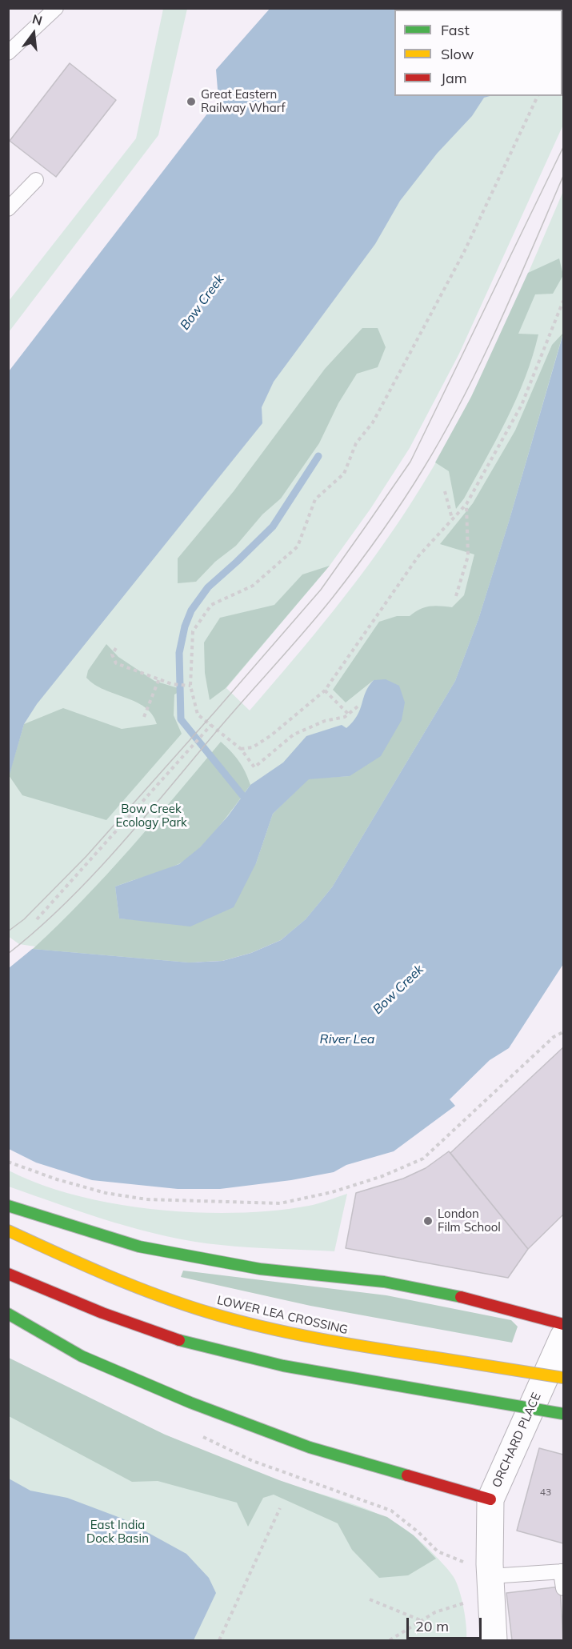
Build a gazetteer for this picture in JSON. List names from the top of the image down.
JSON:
{
  "streets": {
    "highway": ["LOWER LEA CROSSING"],
    "street": ["ORCHARD PLACE"]
  },
  "water": ["Bow Creek", "River Lea"],
  "parks": ["Bow Creek Ecology Park", "East India Dock Basin"],
  "places": ["Great Eastern Railway Wharf", "London Film School"],
  "house_numbers": ["43"],
  "legend": ["Fast", "Slow", "Jam"],
  "scale_bar": "20 m",
  "north": "top"
}
